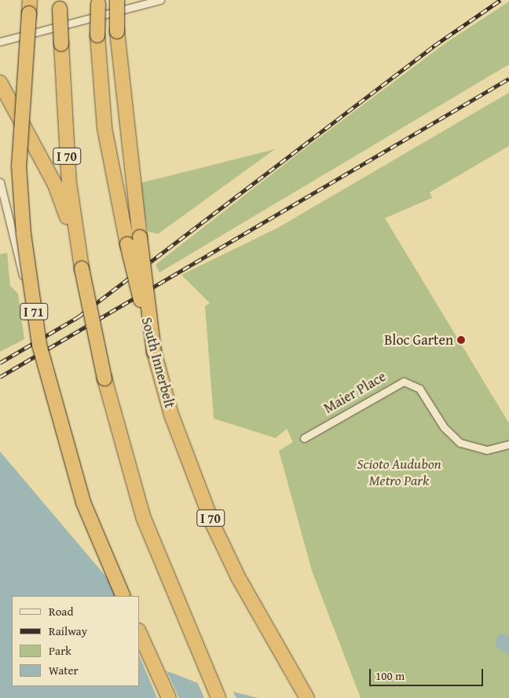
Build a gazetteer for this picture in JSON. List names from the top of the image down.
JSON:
{
  "streets": {
    "highway": ["I 70", "I 71", "South Innerbelt"],
    "street": ["Maier Place"]
  },
  "parks": ["Scioto Audubon Metro Park"],
  "places": ["Bloc Garten"],
  "legend": [
    "Road",
    "Railway",
    "Park",
    "Water"
  ],
  "scale_bar": "100 m"
}
